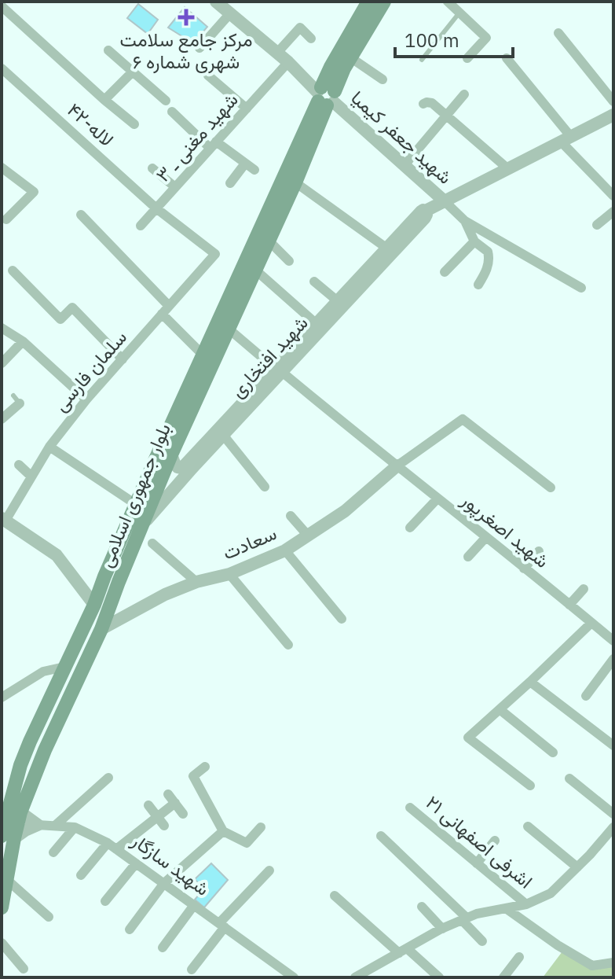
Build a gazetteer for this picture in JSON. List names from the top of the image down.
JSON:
{
  "streets": {
    "main road": ["بلوار جمهوری اسلامی"],
    "street": [
      "لاله-۴۲",
      "شهید مغنی ـ ۳",
      "شهید جعفر کیمیا",
      "شهید افتخاری",
      "سلمان فارسی",
      "شهید اصغرپور",
      "سعادت",
      "اشرفی اصفهانی ۲۱",
      "شهید سازگار"
    ]
  },
  "crossings": [
    ["لاله-۴۲", "شهید مغنی ـ ۳"],
    ["لاله-۴۲", "سلمان فارسی"],
    ["شهید مغنی ـ ۳", "شهید جعفر کیمیا"],
    ["شهید جعفر کیمیا", "شهید افتخاری"],
    ["شهید جعفر کیمیا", "بلوار جمهوری اسلامی"],
    ["شهید افتخاری", "بلوار جمهوری اسلامی"],
    ["شهید افتخاری", "شهید اصغرپور"],
    ["بلوار جمهوری اسلامی", "سعادت"],
    ["شهید اصغرپور", "سعادت"]
  ],
  "places": {
    "health": ["مرکز جامع سلامت شهری شماره ۶"]
  },
  "scale_bar": "100 m"
}
